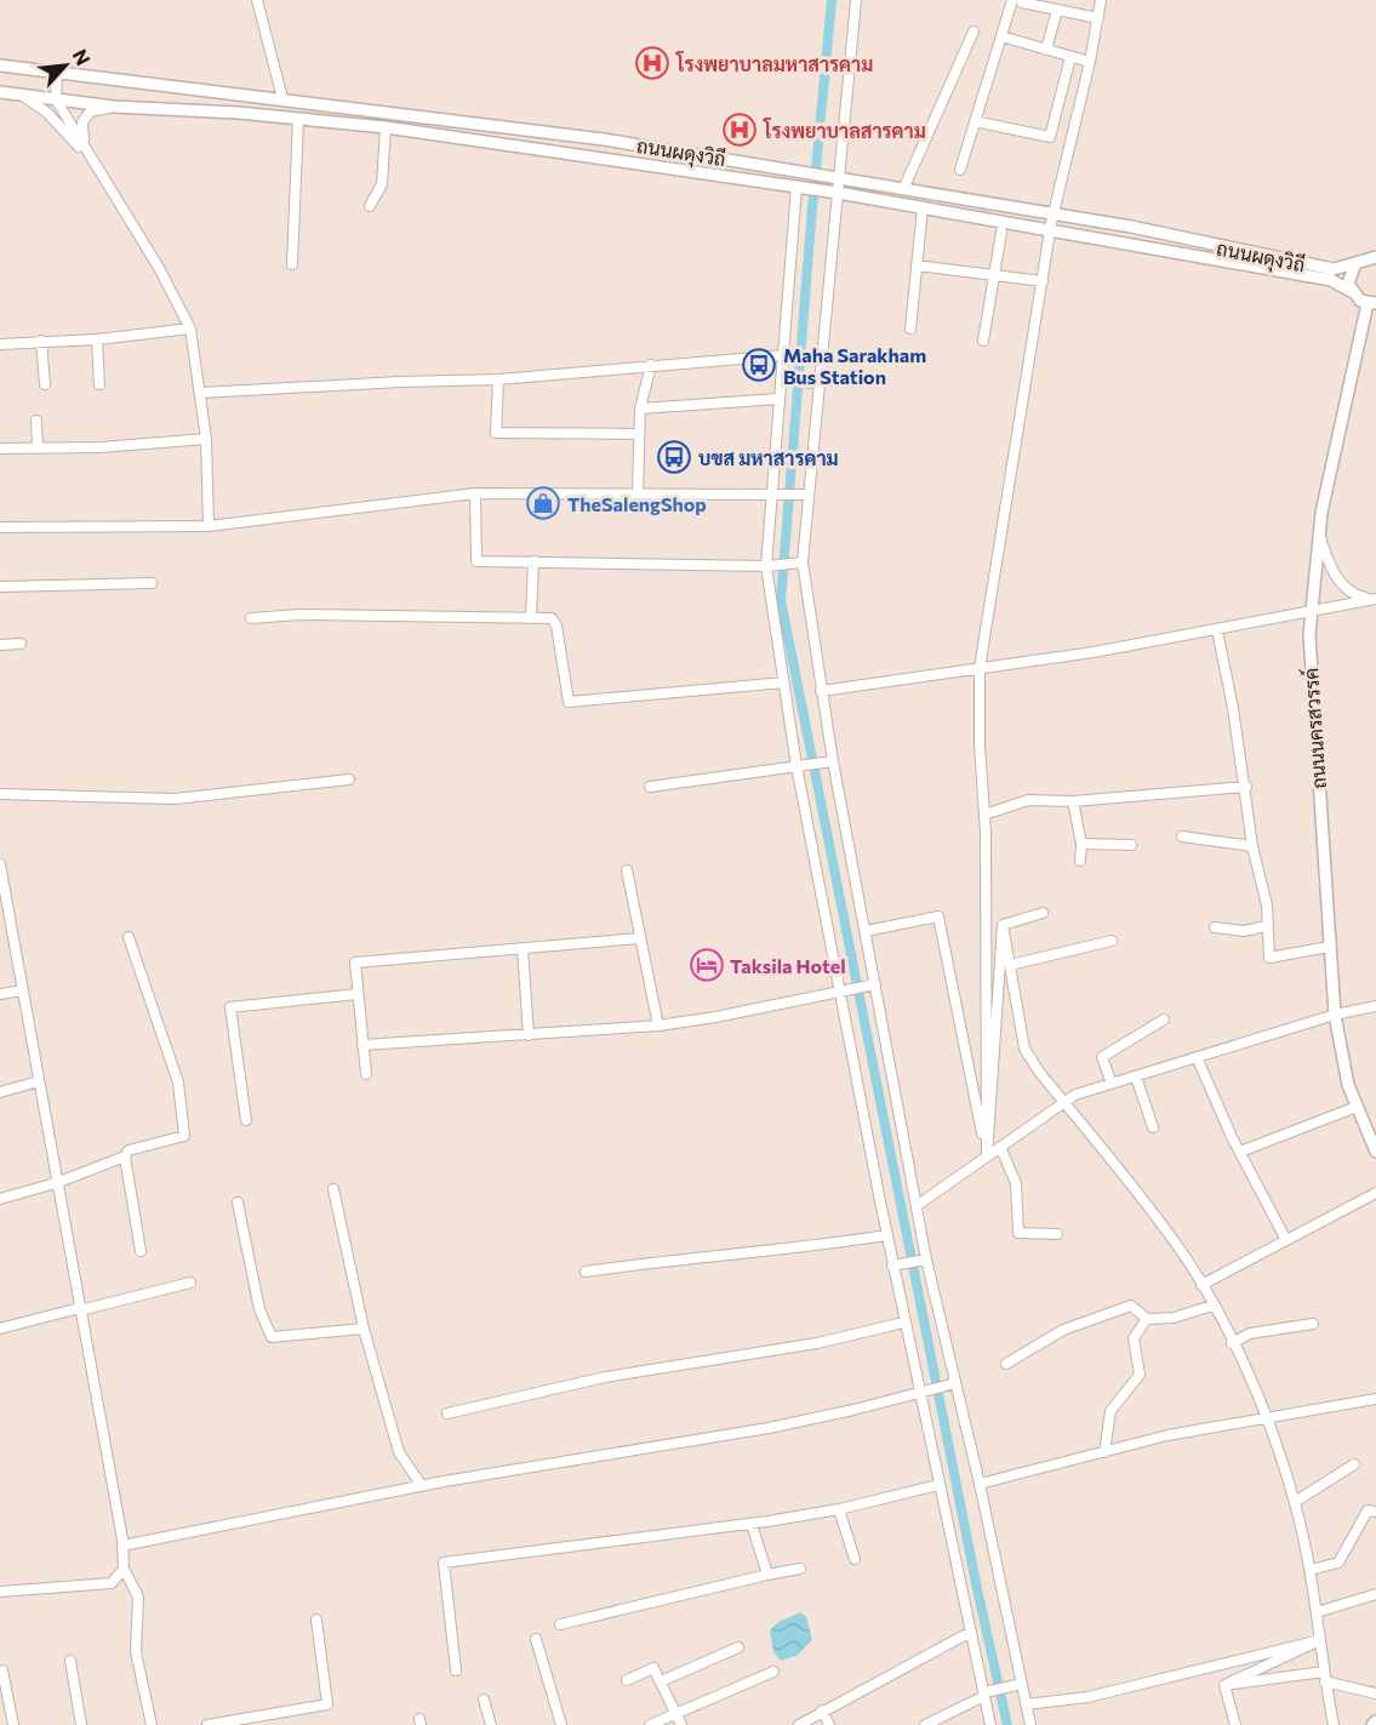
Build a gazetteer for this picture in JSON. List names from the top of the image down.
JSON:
{
  "streets": {
    "main road": ["ถนนผดุงวิถี", "ถนนนครสวรรค์"]
  },
  "crossings": [
    ["ถนนผดุงวิถี", "ถนนนครสวรรค์"]
  ],
  "places": {
    "hospital": ["โรงพยาบาลมหาสารคาม", "โรงพยาบาลสารคาม"],
    "bus stop": ["Maha Sarakham Bus Station", "บขส มหาสารคาม"],
    "shop": ["TheSalengShop"],
    "hotel": ["Taksila Hotel"]
  },
  "north": "top right"
}
